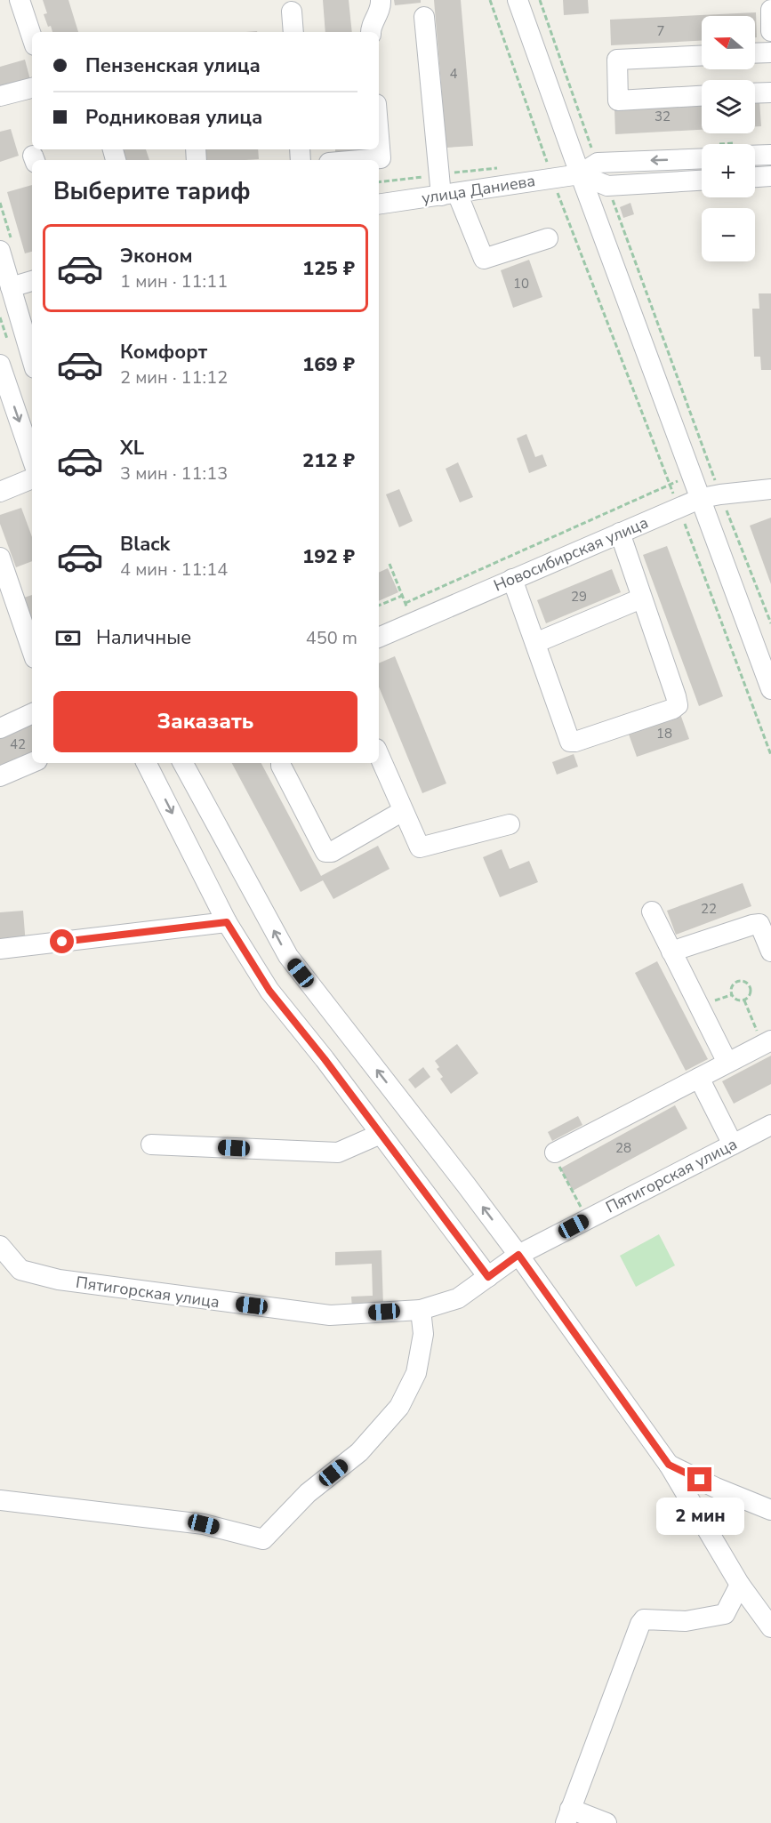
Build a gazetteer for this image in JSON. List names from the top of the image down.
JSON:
{
  "streets": {
    "street": ["улица Даниева", "Новосибирская улица", "Пятигорская улица"]
  },
  "house_numbers": [
    "7",
    "4",
    "32",
    "10",
    "29",
    "18",
    "42",
    "22",
    "28"
  ],
  "north": "left",
  "page": {
    "map_buttons": ["+", "−"],
    "banner": ["Пензенская улица", "Родниковая улица"],
    "heading": "Выберите тариф",
    "list": [
      {
        "name": "Эконом",
        "note": "1 мин · 11:11",
        "value": "125 ₽"
      },
      {
        "name": "Комфорт",
        "note": "2 мин · 11:12",
        "value": "169 ₽"
      },
      {
        "name": "XL",
        "note": "3 мин · 11:13",
        "value": "212 ₽"
      },
      {
        "name": "Black",
        "note": "4 мин · 11:14",
        "value": "192 ₽"
      }
    ],
    "pay": ["Наличные", "450 m"],
    "buttons": "Заказать",
    "bubble": "2 мин"
  }
}
